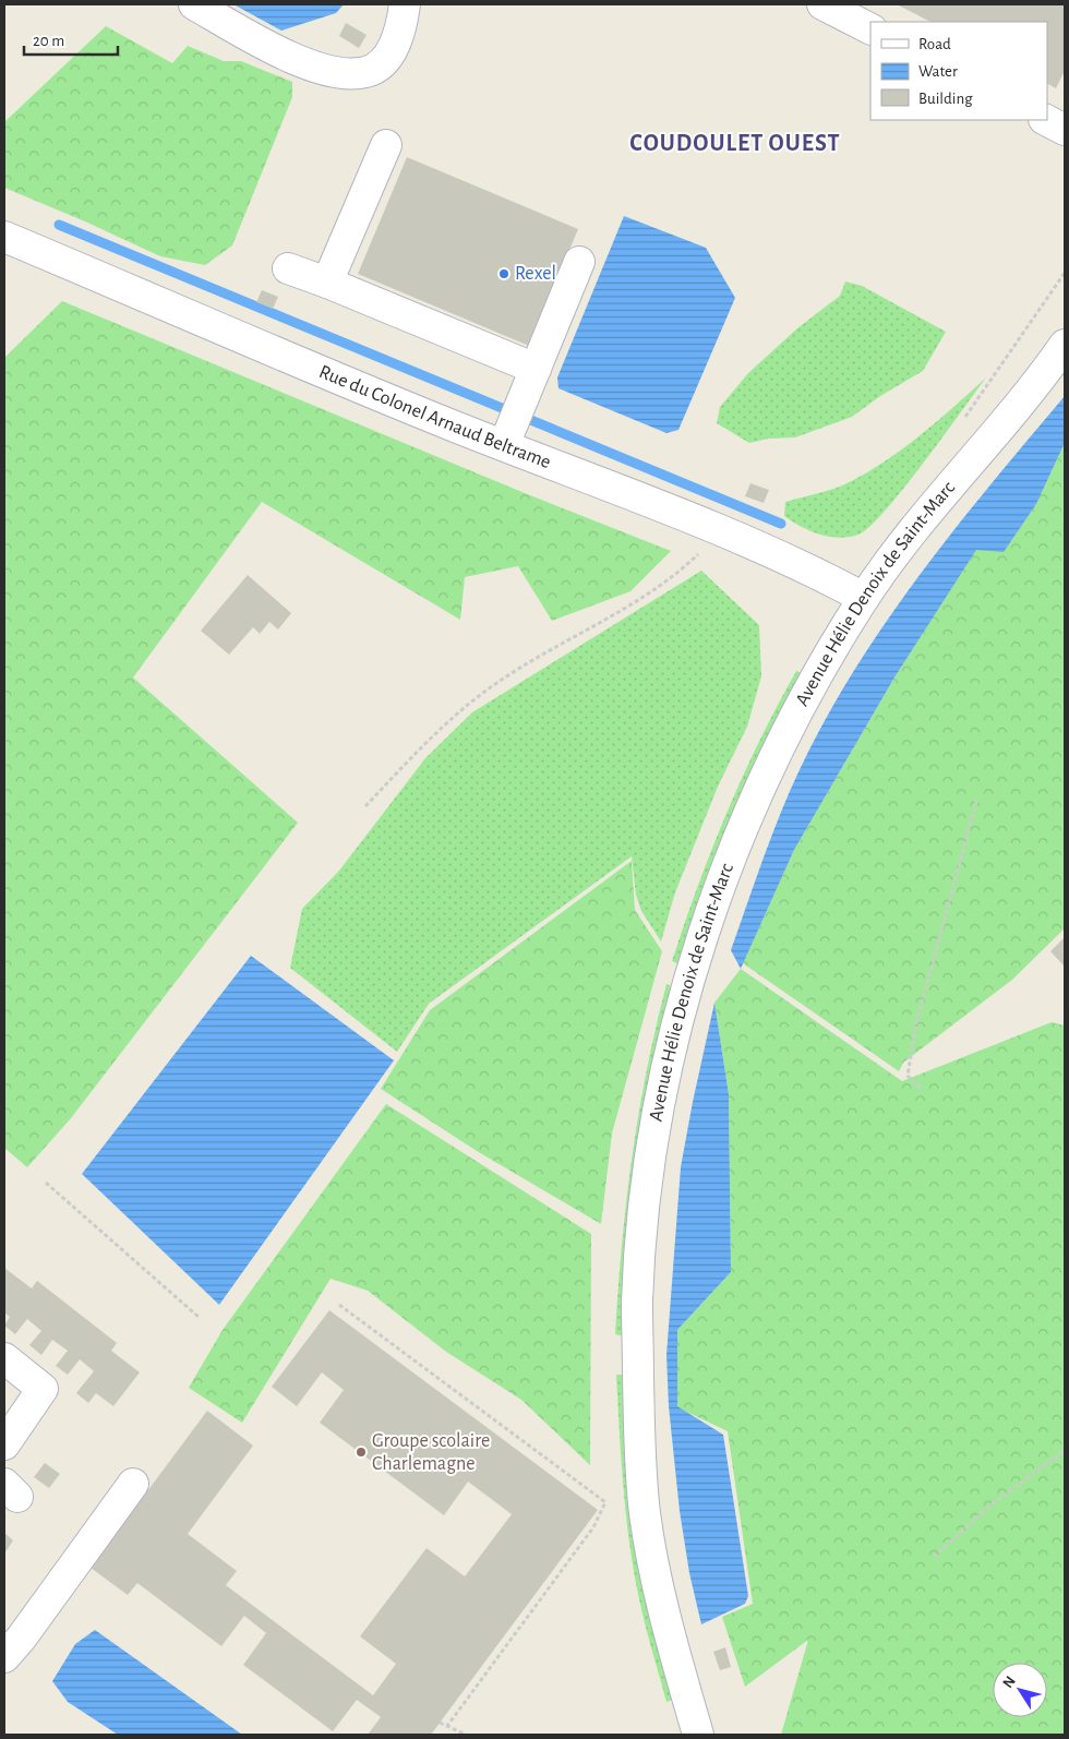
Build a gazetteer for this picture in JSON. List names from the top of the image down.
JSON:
{
  "streets": {
    "street": ["Rue du Colonel Arnaud Beltrame", "Avenue Hélie Denoix de Saint-Marc"]
  },
  "crossings": [
    ["Rue du Colonel Arnaud Beltrame", "Avenue Hélie Denoix de Saint-Marc"]
  ],
  "districts": ["COUDOULET OUEST"],
  "places": ["Rexel", "Groupe scolaire Charlemagne"],
  "legend": ["Road", "Water", "Building"],
  "scale_bar": "20 m",
  "north": "top left"
}
